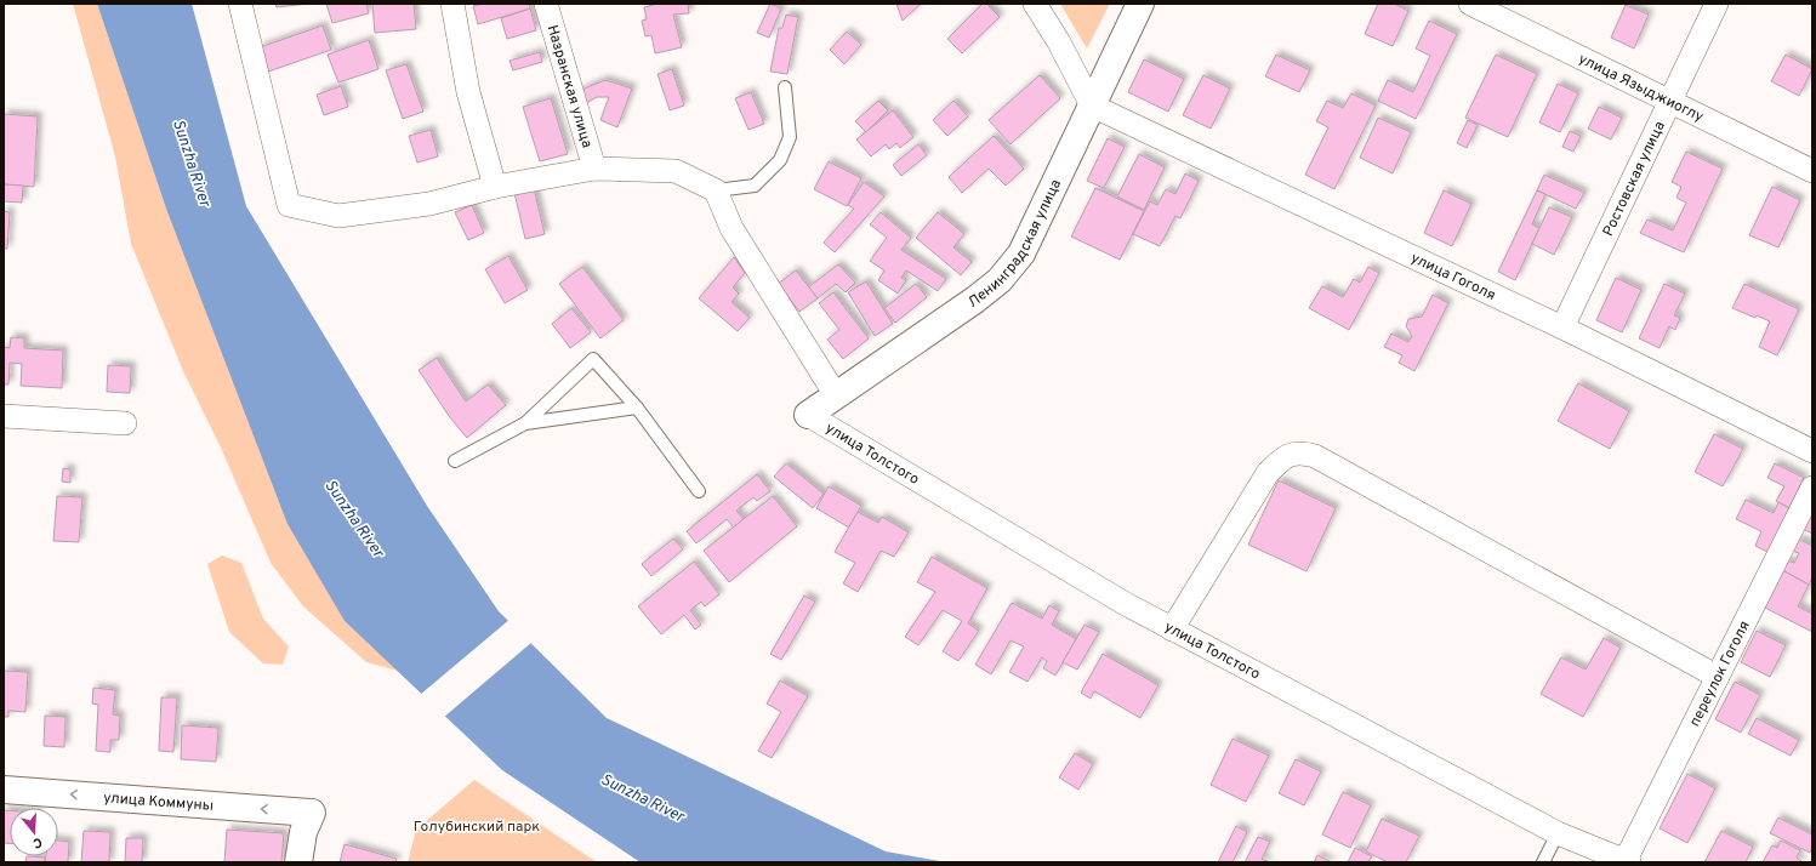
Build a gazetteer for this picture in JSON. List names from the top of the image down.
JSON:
{
  "streets": {
    "main road": ["Ленинградская улица", "улица Коммуны"],
    "street": [
      "Назранская улица",
      "улица Языджиоглу",
      "Ростовская улица",
      "улица Гоголя",
      "улица Толстого",
      "переулок Гоголя"
    ]
  },
  "crossings": [
    ["улица Языджиоглу", "Ростовская улица"],
    ["Ростовская улица", "улица Гоголя"],
    ["Ленинградская улица", "улица Гоголя"],
    ["Ленинградская улица", "улица Толстого"],
    ["улица Толстого", "переулок Гоголя"]
  ],
  "one_way": ["улица Коммуны"],
  "water": ["Sunzha River"],
  "parks": ["Голубинский парк"],
  "north": "bottom"
}
